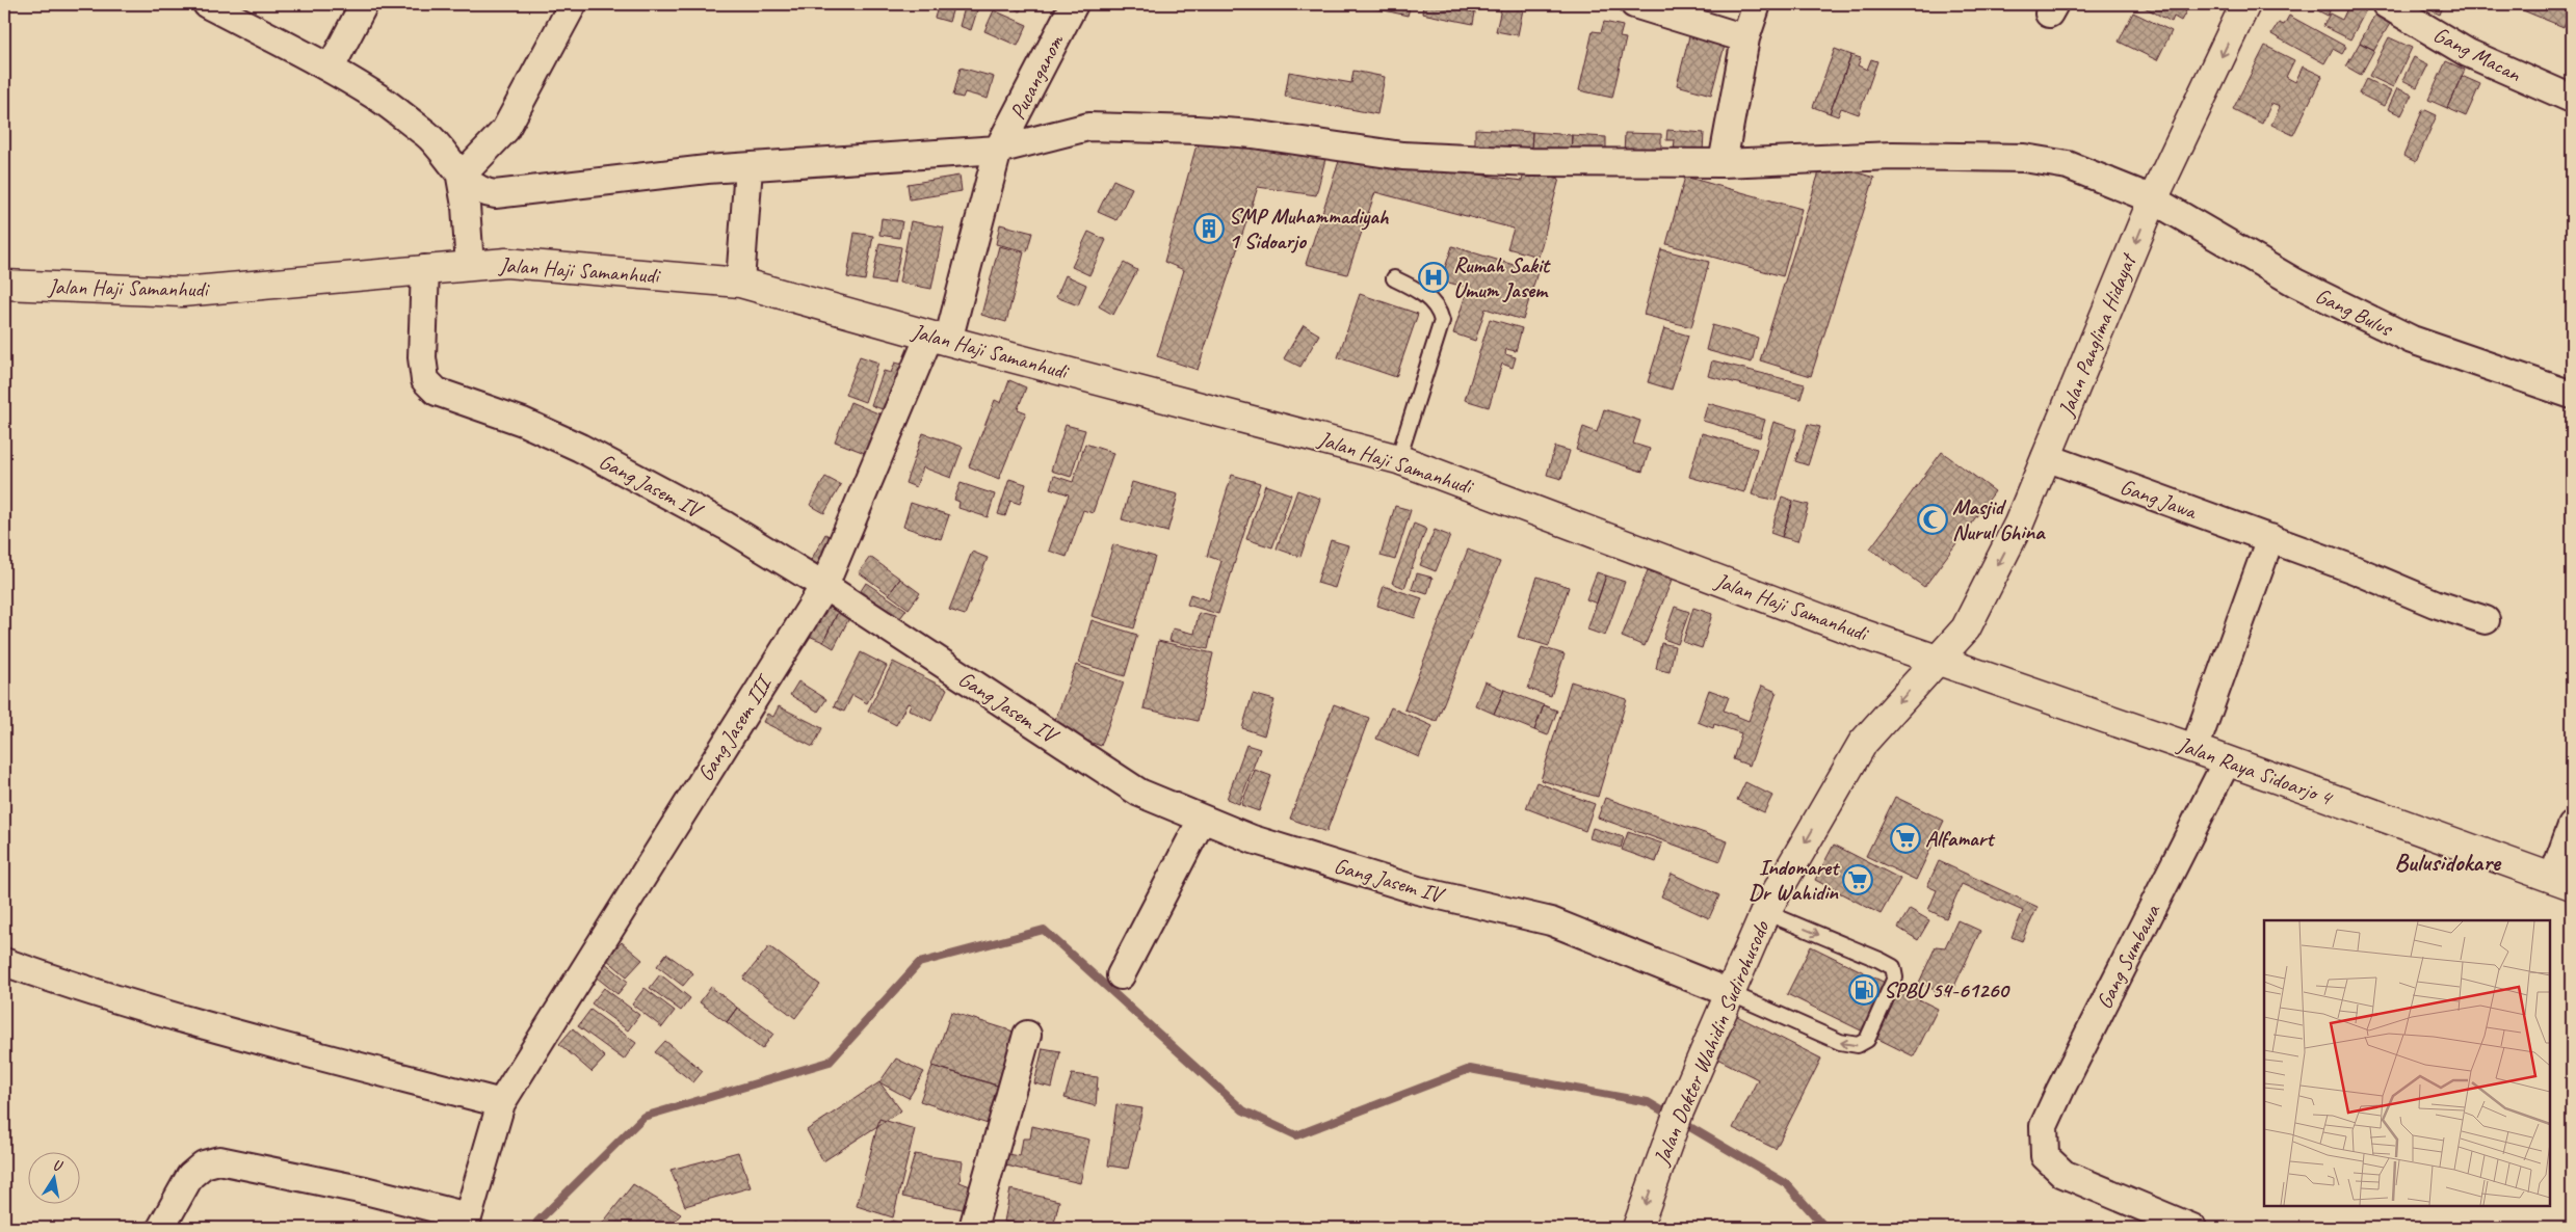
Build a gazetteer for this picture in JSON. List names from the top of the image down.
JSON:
{
  "streets": {
    "street": [
      "Gang Macan",
      "Pucanganom",
      "Jalan Haji Samanhudi",
      "Gang Bulus",
      "Jalan Panglima Hidayat",
      "Gang Jasem IV",
      "Gang Jawa",
      "Gang Jasem III",
      "Jalan Raya Sidoarjo 4",
      "Gang Sumbawa",
      "Jalan Dokter Wahidin Sudirohusodo"
    ]
  },
  "crossings": [
    ["Pucanganom", "Jalan Haji Samanhudi"],
    ["Pucanganom", "Gang Bulus"],
    ["Pucanganom", "Gang Jasem III"],
    ["Jalan Haji Samanhudi", "Jalan Panglima Hidayat"],
    ["Jalan Haji Samanhudi", "Gang Jasem IV"],
    ["Jalan Haji Samanhudi", "Gang Jasem III"],
    ["Jalan Haji Samanhudi", "Jalan Raya Sidoarjo 4"],
    ["Jalan Haji Samanhudi", "Jalan Dokter Wahidin Sudirohusodo"],
    ["Gang Bulus", "Jalan Panglima Hidayat"],
    ["Jalan Panglima Hidayat", "Gang Jawa"],
    ["Jalan Panglima Hidayat", "Jalan Raya Sidoarjo 4"],
    ["Jalan Panglima Hidayat", "Jalan Dokter Wahidin Sudirohusodo"],
    ["Gang Jasem IV", "Gang Jasem III"],
    ["Gang Jasem IV", "Jalan Dokter Wahidin Sudirohusodo"],
    ["Jalan Raya Sidoarjo 4", "Gang Sumbawa"],
    ["Jalan Raya Sidoarjo 4", "Jalan Dokter Wahidin Sudirohusodo"]
  ],
  "one_way": ["Jalan Panglima Hidayat", "Jalan Dokter Wahidin Sudirohusodo"],
  "districts": ["Bulusidokare"],
  "places": {
    "building": ["SMP Muhammadiyah 1 Sidoarjo"],
    "hospital": ["Rumah Sakit Umum Jasem"],
    "mosque": ["Masjid Nurul Ghina"],
    "supermarket": ["Alfamart", "Indomaret Dr Wahidin"],
    "fuel station": ["SPBU 54-61260"]
  },
  "north": "top"
}
